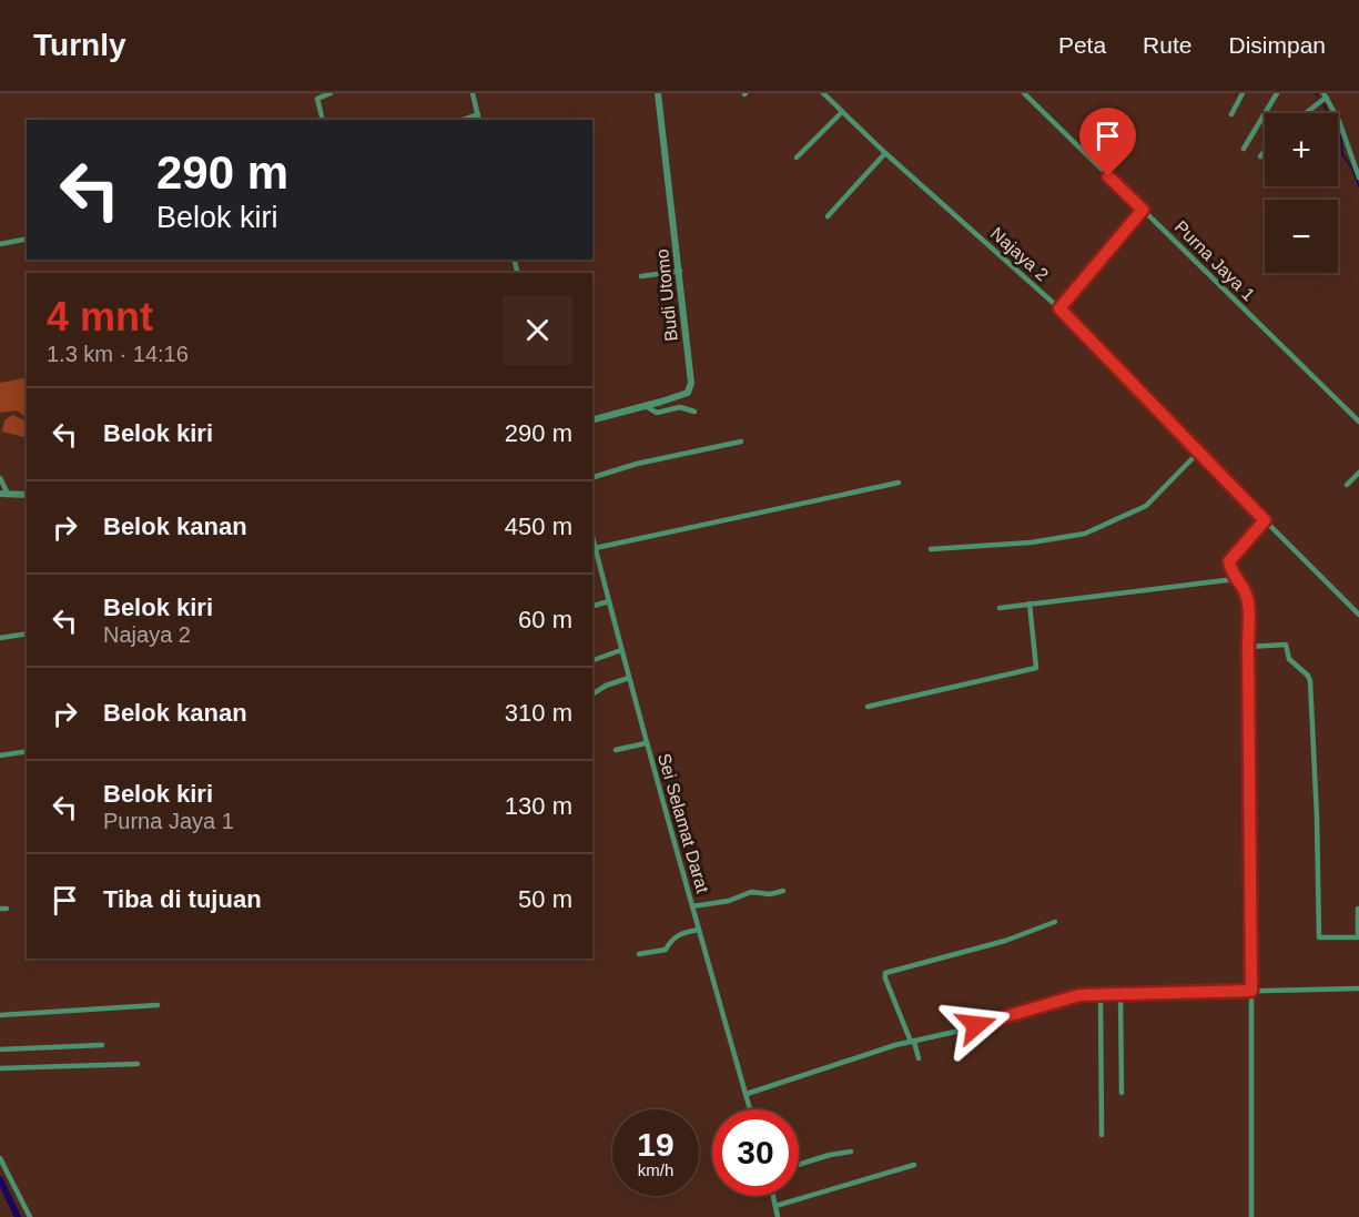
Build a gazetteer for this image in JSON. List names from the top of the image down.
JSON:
{
  "streets": {
    "street": [
      "Najaya 2",
      "Purna Jaya 1",
      "Budi Utomo",
      "Sei Selamat Darat"
    ]
  },
  "page": {
    "header": "Turnly",
    "nav": ["Peta", "Rute", "Disimpan"],
    "map_buttons": ["+", "−"],
    "turn": ["290 m", "Belok kiri"],
    "heading": ["4 mnt", "1.3 km · 14:16"],
    "list": [
      {
        "name": "Belok kiri",
        "value": "290 m"
      },
      {
        "name": "Belok kanan",
        "value": "450 m"
      },
      {
        "name": "Belok kiri",
        "note": "Najaya 2",
        "value": "60 m"
      },
      {
        "name": "Belok kanan",
        "value": "310 m"
      },
      {
        "name": "Belok kiri",
        "note": "Purna Jaya 1",
        "value": "130 m"
      },
      {
        "name": "Tiba di tujuan",
        "value": "50 m"
      }
    ],
    "speed": "19 km/h",
    "limit": "30"
  }
}
